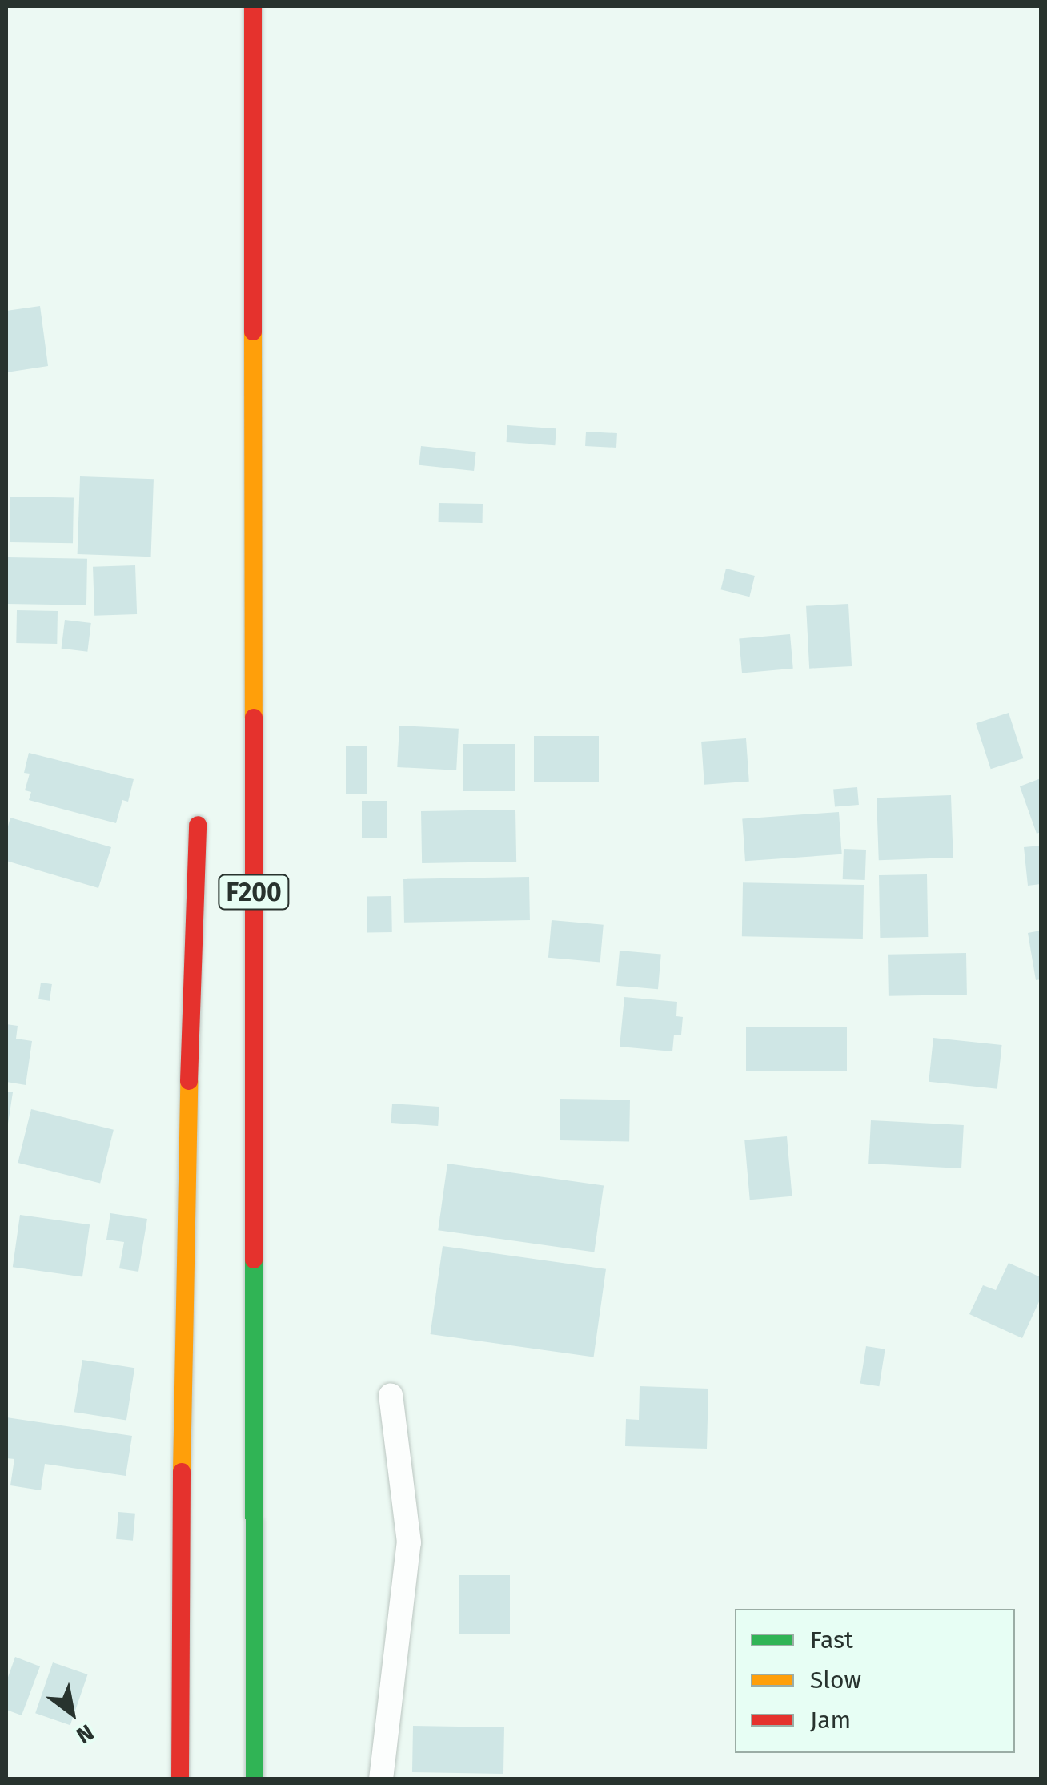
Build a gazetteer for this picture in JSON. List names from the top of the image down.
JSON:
{
  "streets": {
    "main road": ["F200"]
  },
  "legend": ["Fast", "Slow", "Jam"],
  "north": "bottom right"
}
